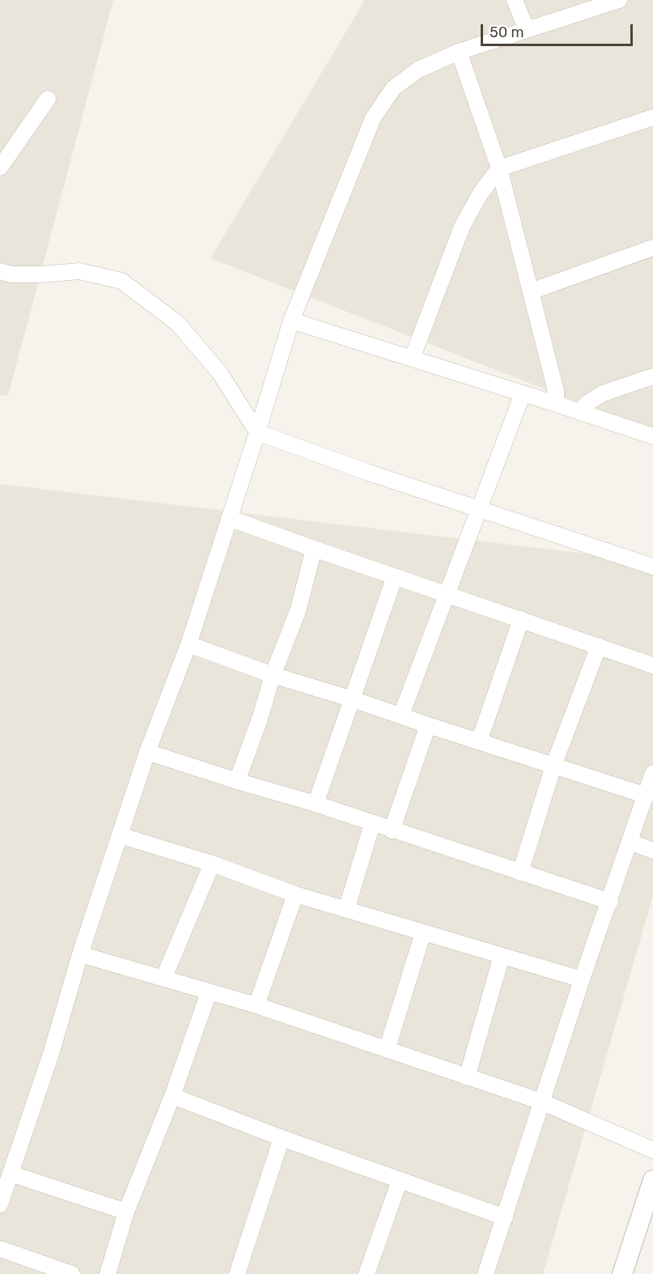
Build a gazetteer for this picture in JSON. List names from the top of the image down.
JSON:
{
  "scale_bar": "50 m"
}
